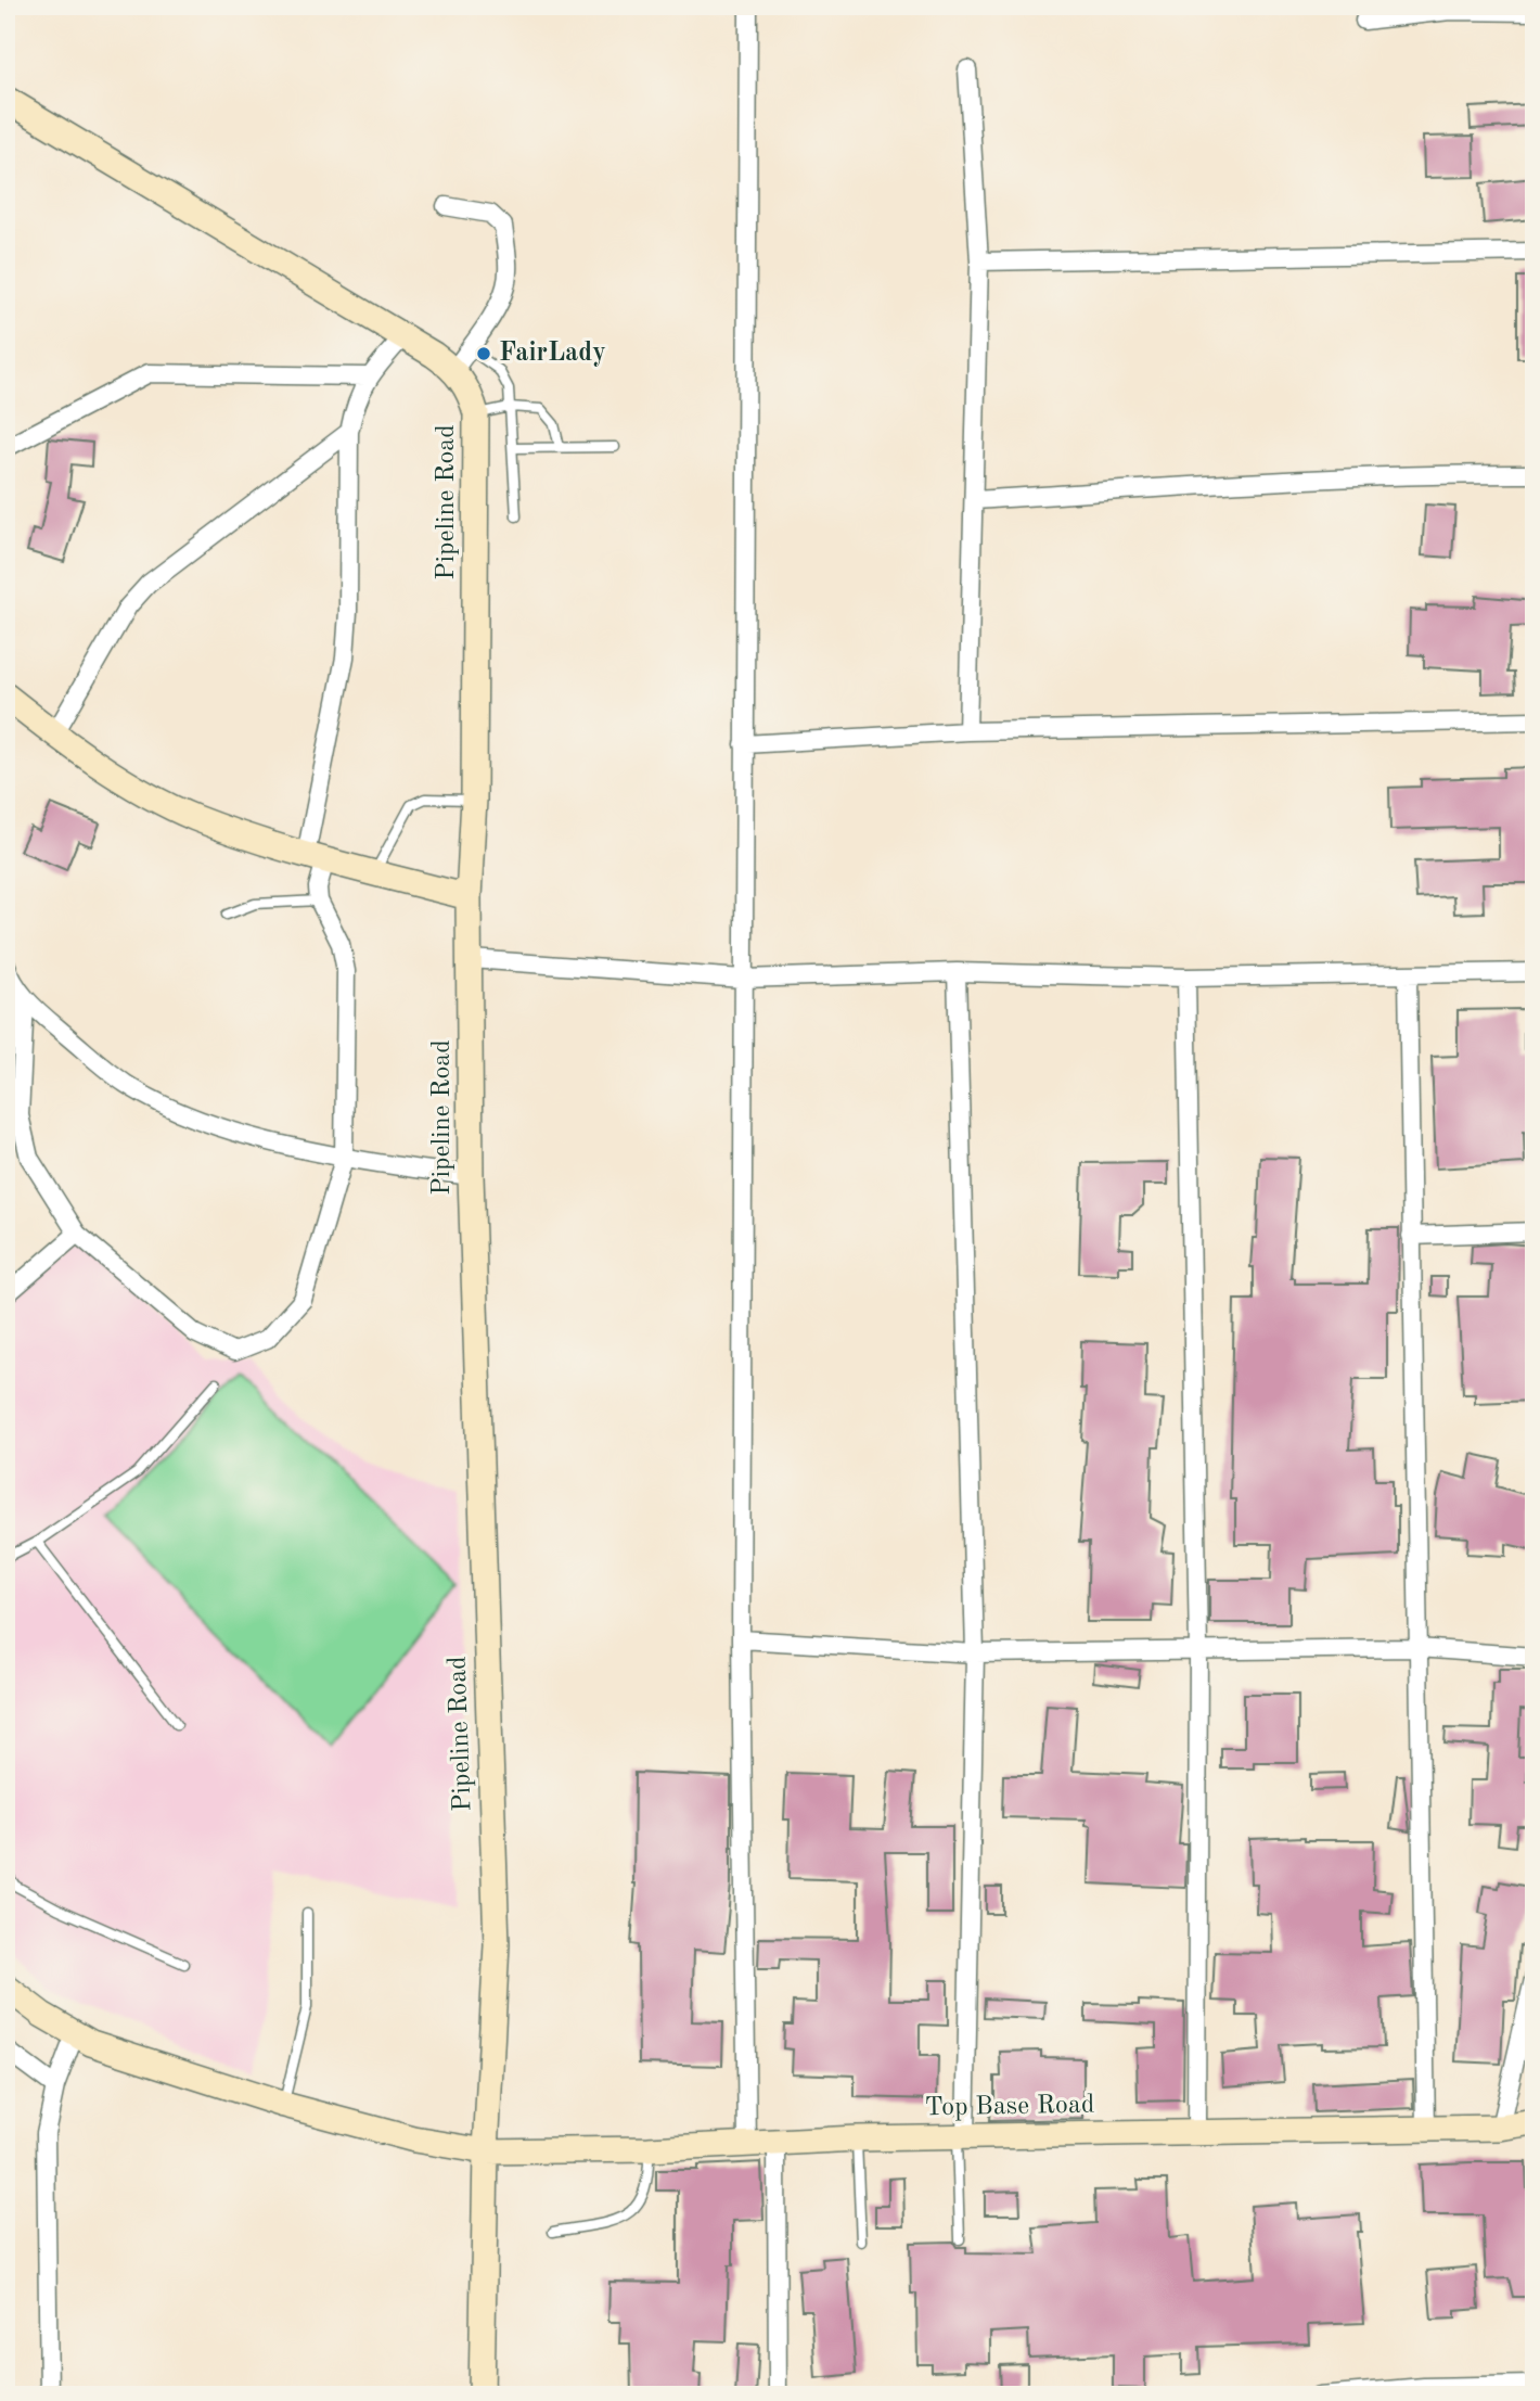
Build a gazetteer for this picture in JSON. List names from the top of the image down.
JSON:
{
  "streets": {
    "street": ["Pipeline Road", "Top Base Road"]
  },
  "crossings": [
    ["Pipeline Road", "Top Base Road"]
  ],
  "places": ["FairLady"]
}
